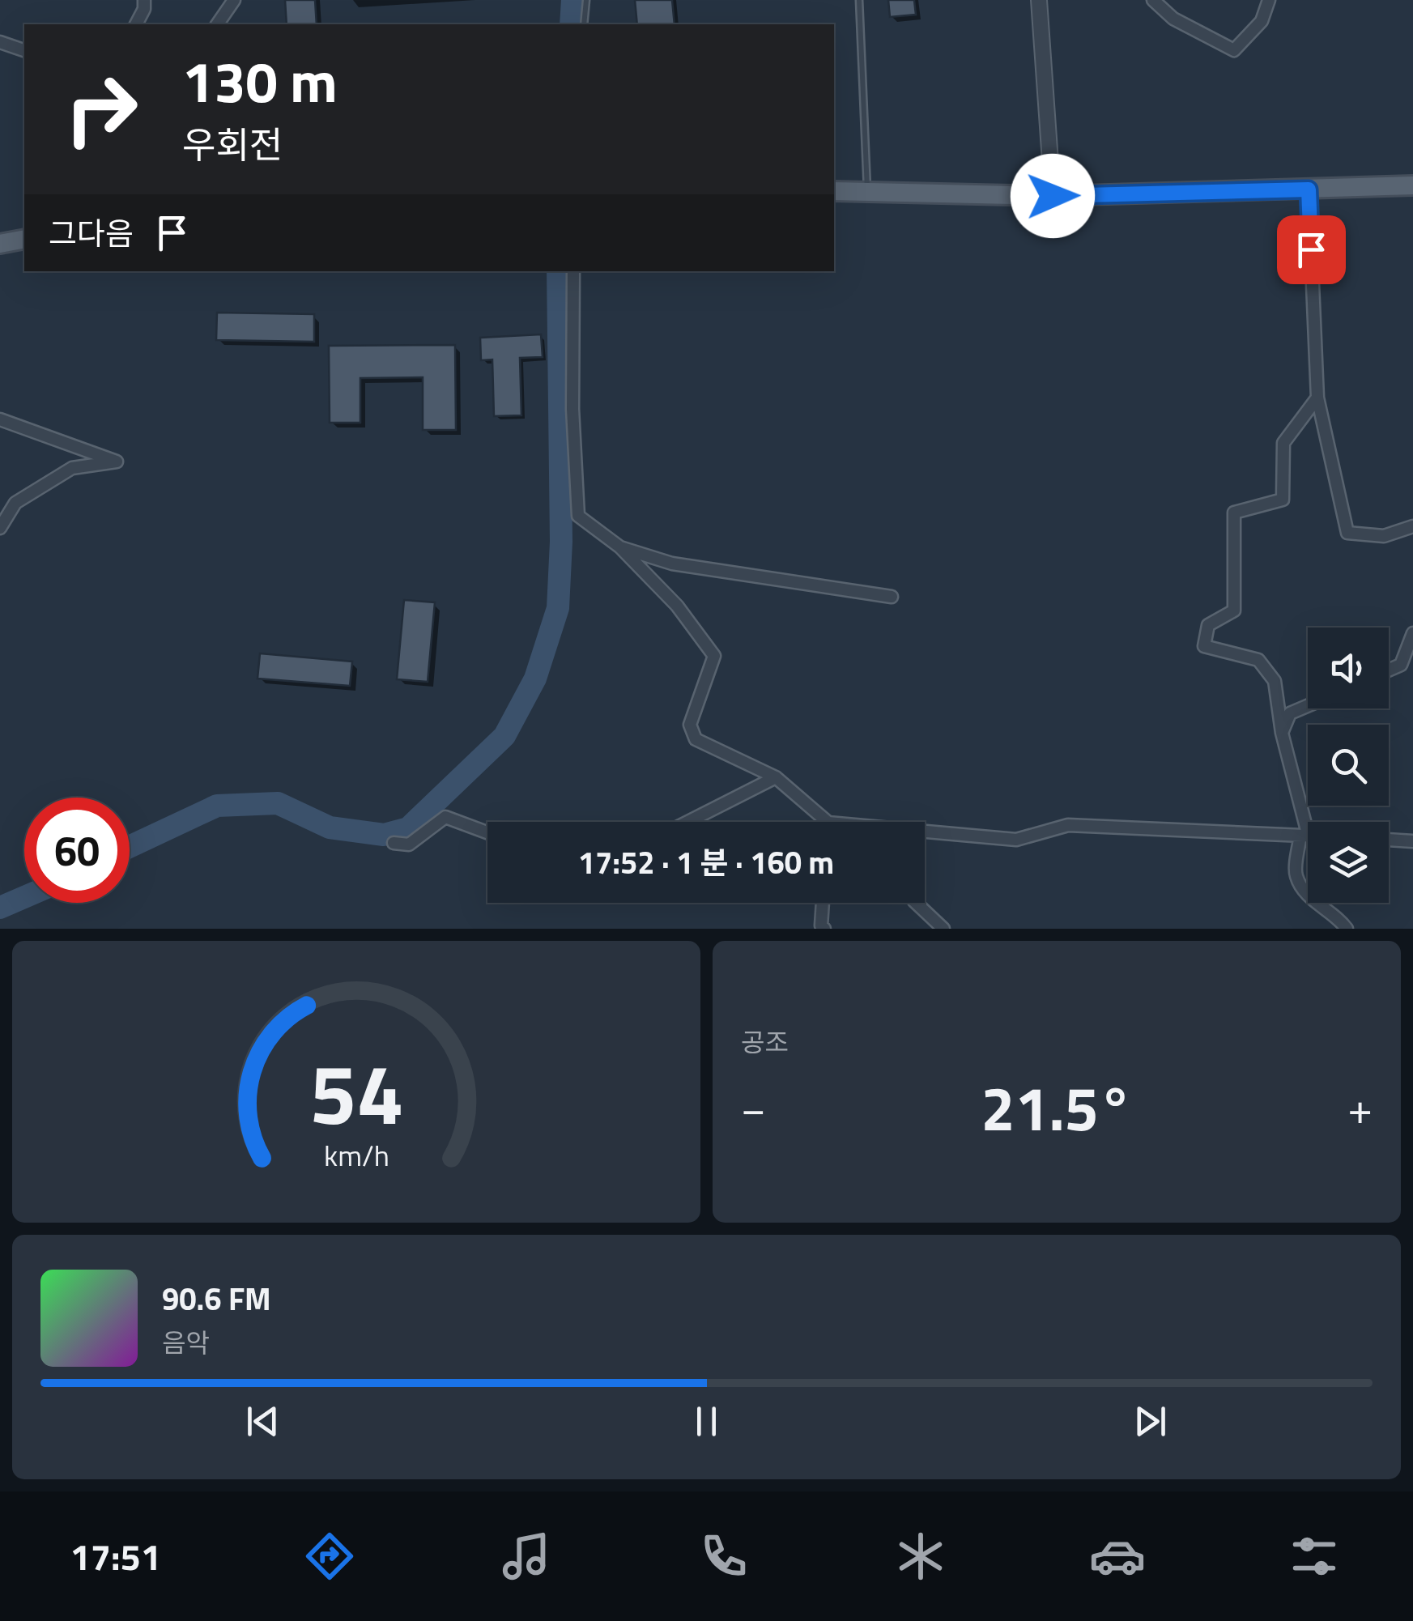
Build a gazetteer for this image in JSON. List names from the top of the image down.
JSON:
{
  "page": {
    "turn": ["130 m", "우회전"],
    "then": "그다음",
    "limit": "60",
    "trip": "17:52 · 1 분 · 160 m",
    "tile": "공조",
    "heat": ["−", "21.5°", "+"],
    "song": ["90.6 FM", "음악"],
    "tabs": "17:51",
    "gauge": ["54", "km/h"]
  }
}
